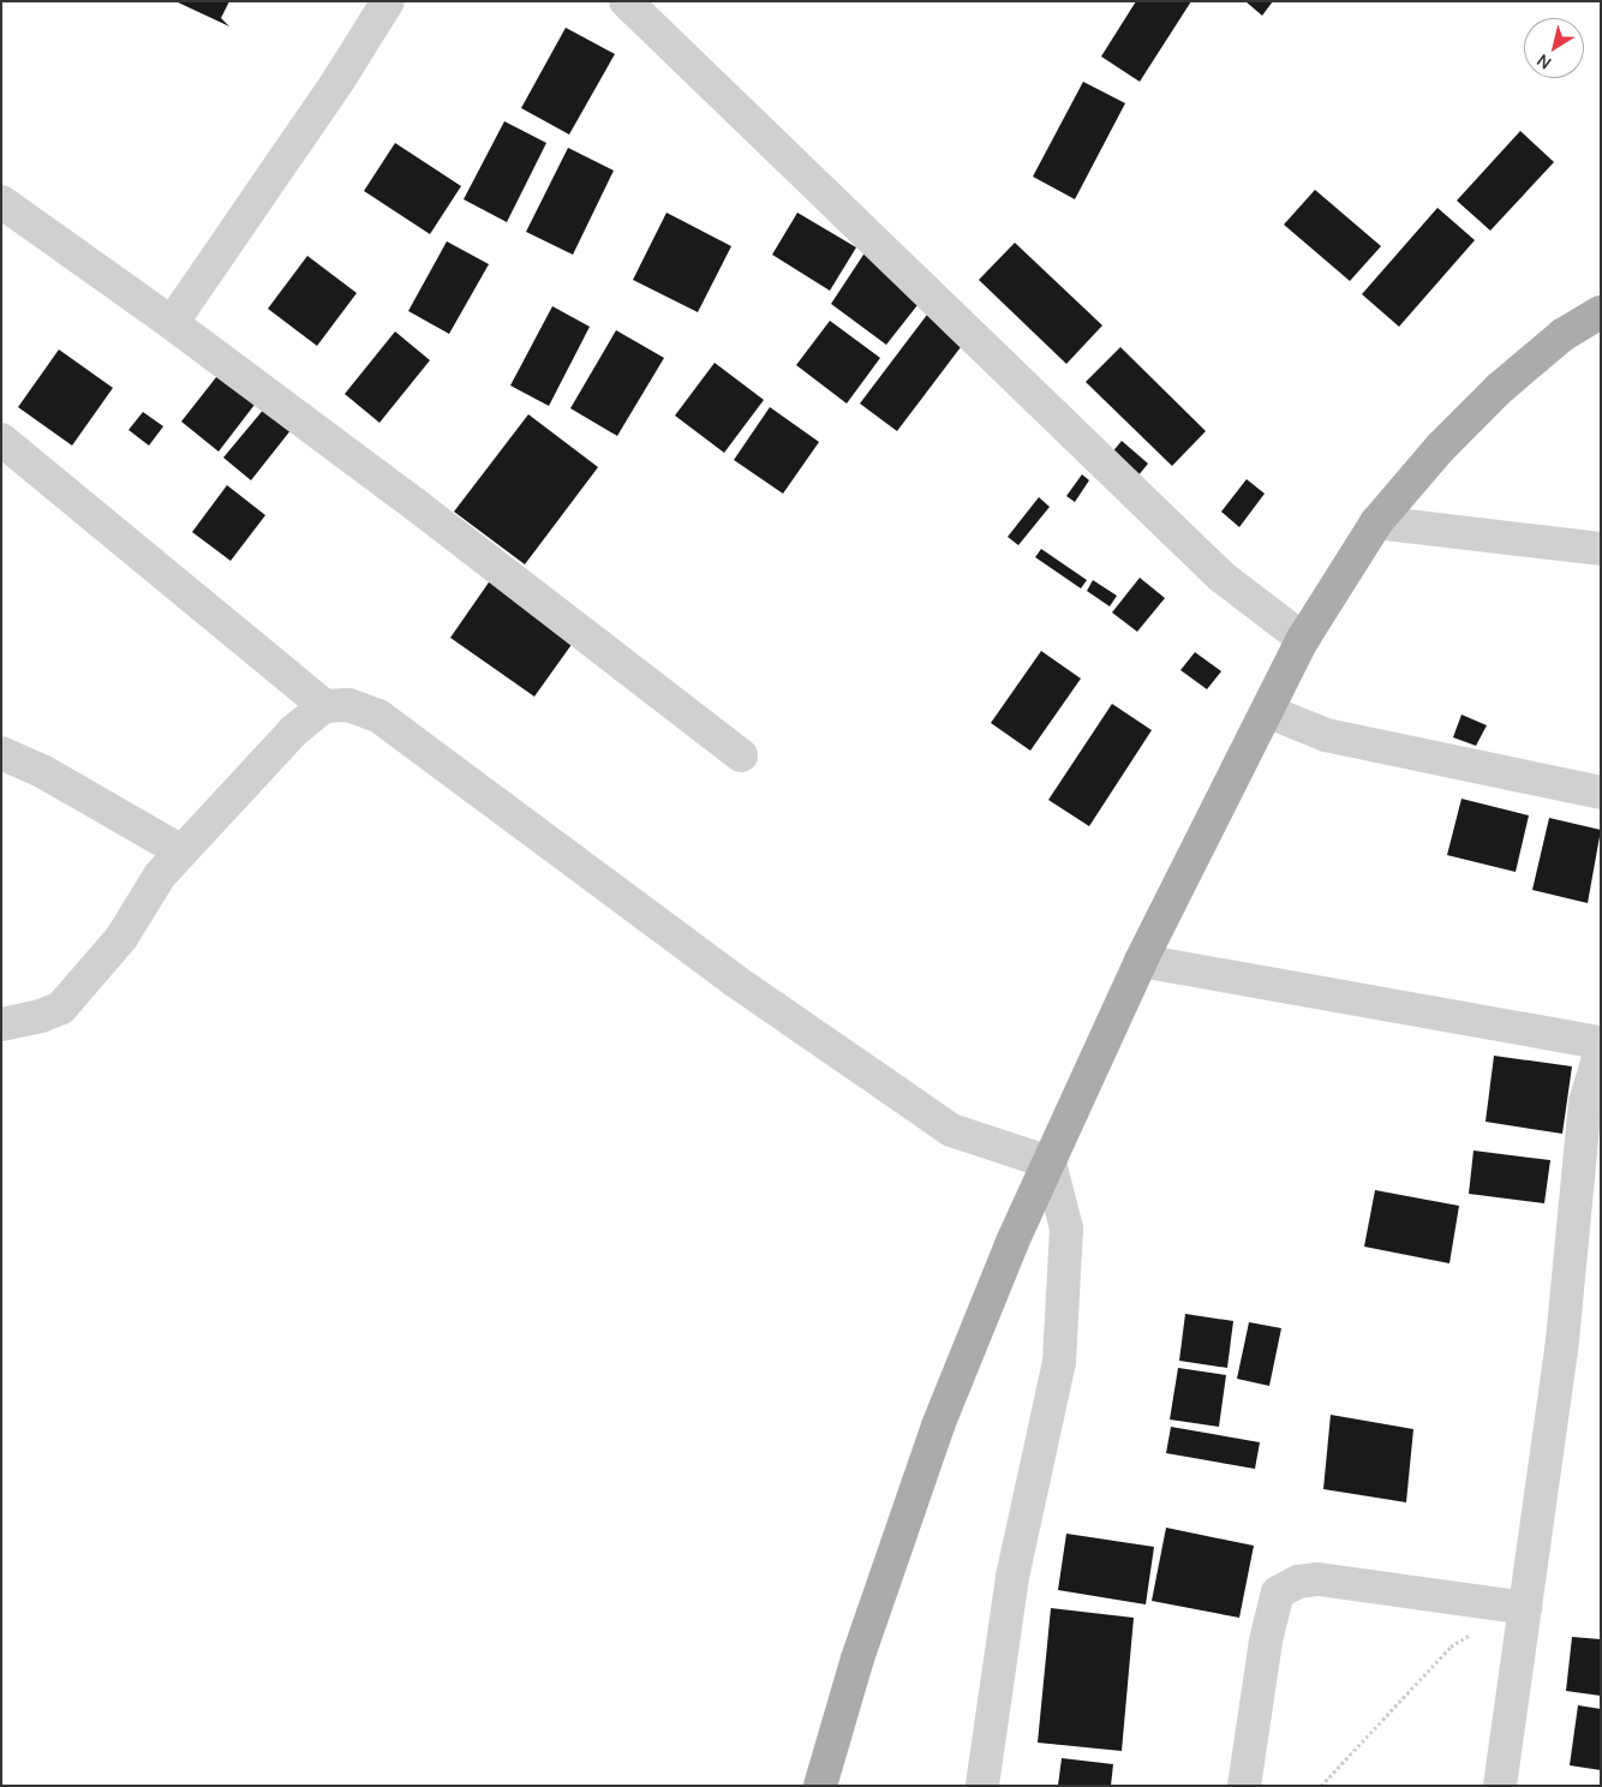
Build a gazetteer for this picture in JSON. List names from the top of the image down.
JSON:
{
  "north": "bottom left"
}
